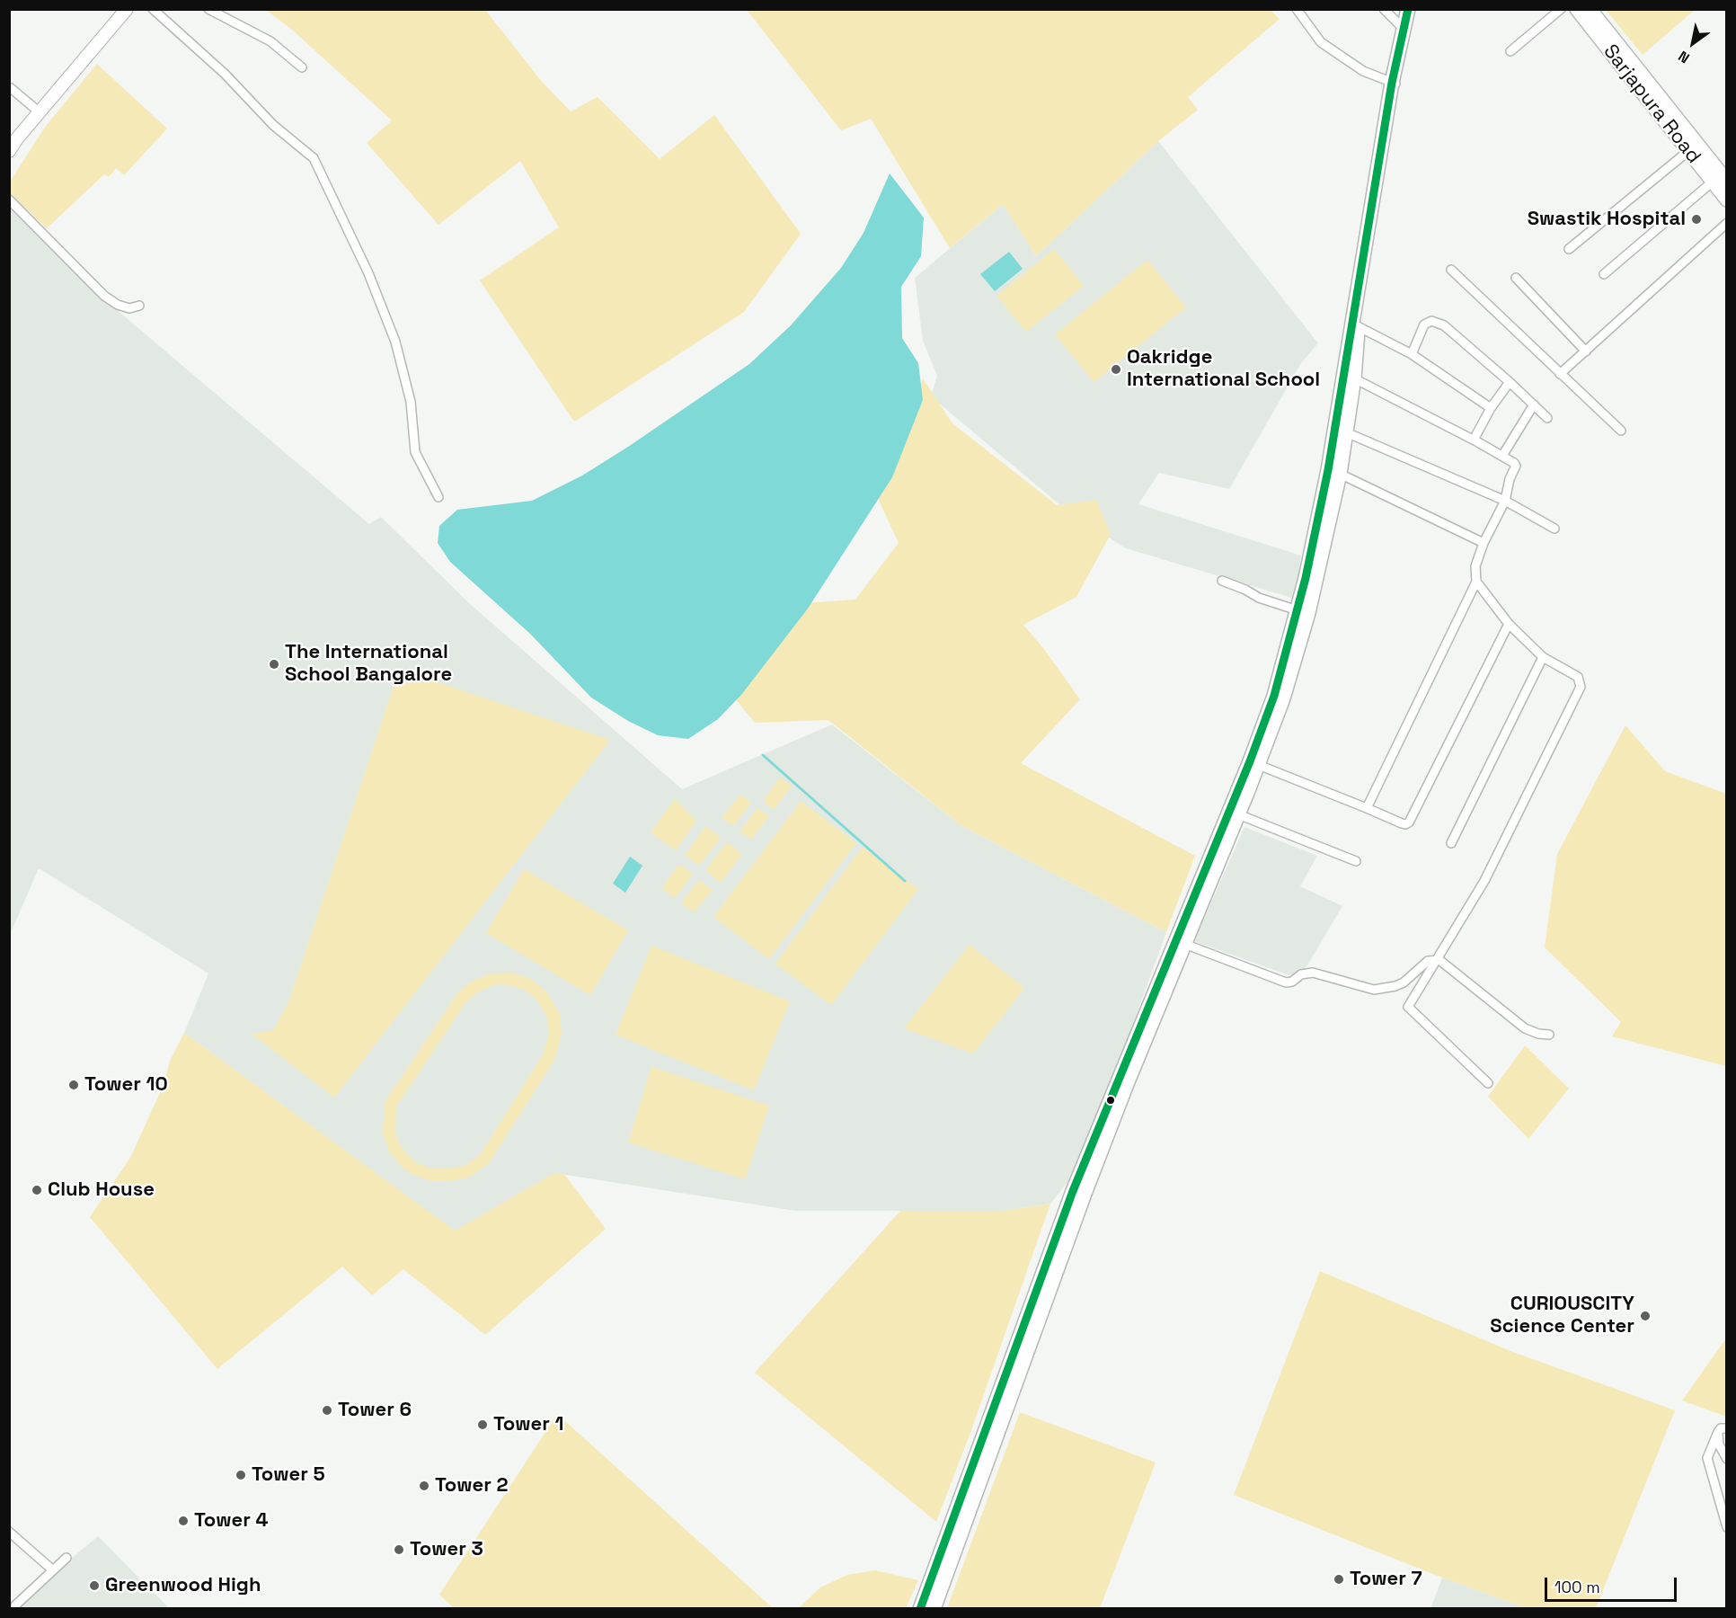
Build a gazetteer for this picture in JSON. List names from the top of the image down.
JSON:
{
  "streets": {
    "main road": ["Sarjapura Road"]
  },
  "places": [
    "Swastik Hospital",
    "Oakridge International School",
    "The International School Bangalore",
    "Tower 10",
    "Club House",
    "CURIOUSCITY Science Center",
    "Tower 6",
    "Tower 1",
    "Tower 5",
    "Tower 2",
    "Tower 4",
    "Tower 3",
    "Tower 7",
    "Greenwood High"
  ],
  "scale_bar": "100 m",
  "north": "bottom left"
}
